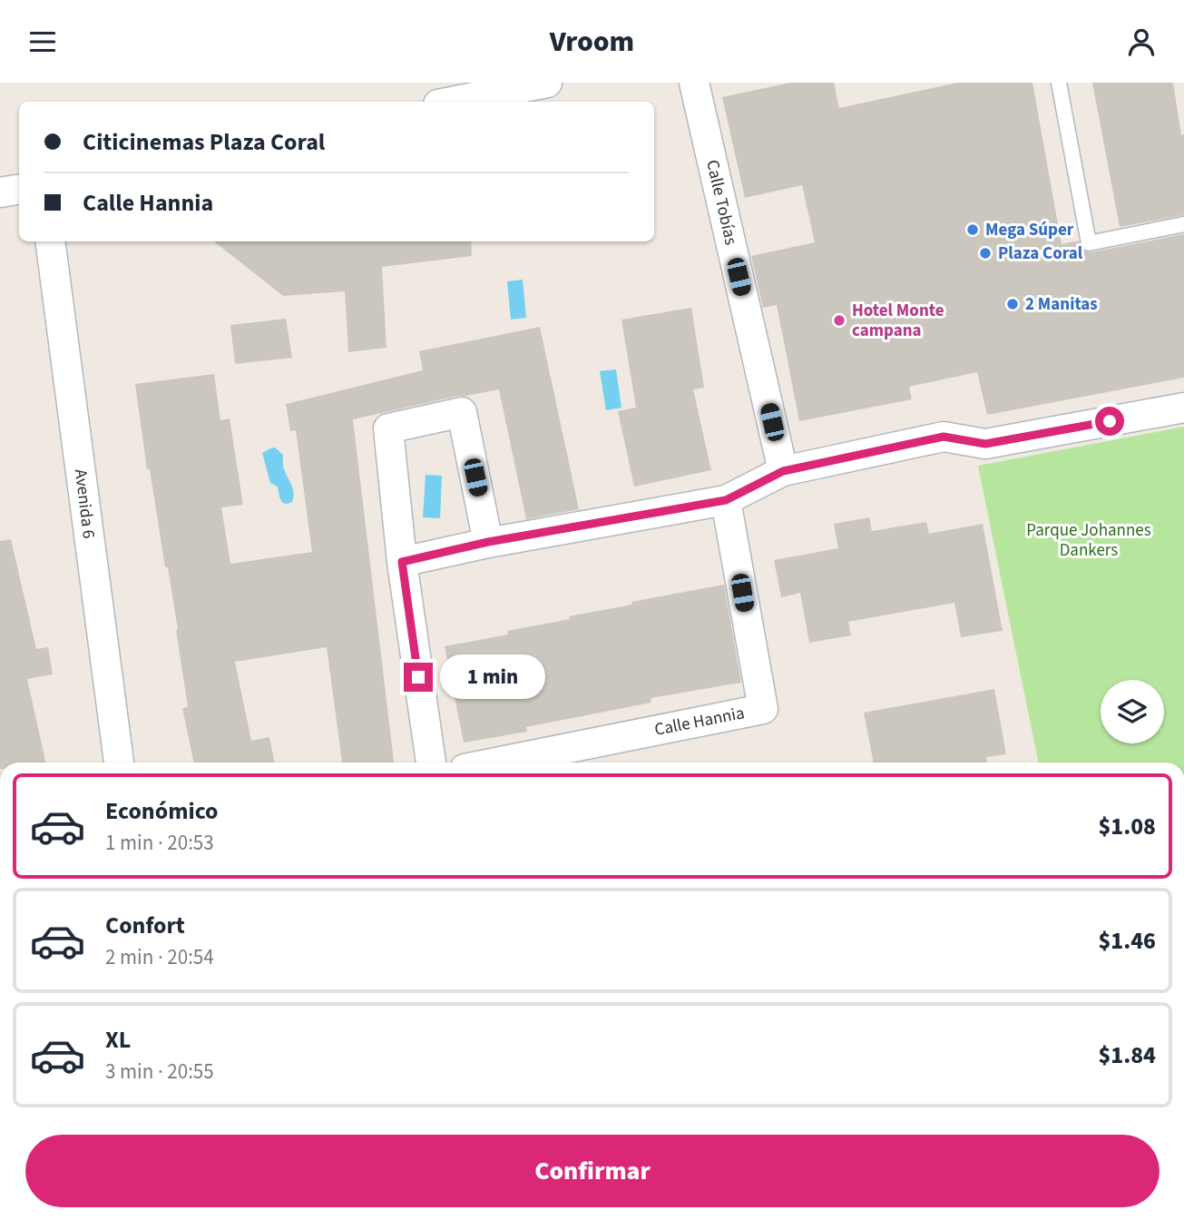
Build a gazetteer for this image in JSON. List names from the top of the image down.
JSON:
{
  "streets": {
    "street": ["Calle Tobías", "Avenida 6", "Calle Hannia"]
  },
  "parks": ["Parque Johannes Dankers"],
  "places": [
    "Mega Súper",
    "Plaza Coral",
    "2 Manitas",
    "Hotel Monte campana"
  ],
  "page": {
    "header": "Vroom",
    "banner": ["Citicinemas Plaza Coral", "Calle Hannia"],
    "bubble": "1 min",
    "list": [
      {
        "name": "Económico",
        "note": "1 min · 20:53",
        "value": "$1.08"
      },
      {
        "name": "Confort",
        "note": "2 min · 20:54",
        "value": "$1.46"
      },
      {
        "name": "XL",
        "note": "3 min · 20:55",
        "value": "$1.84"
      }
    ],
    "buttons": "Confirmar"
  }
}
